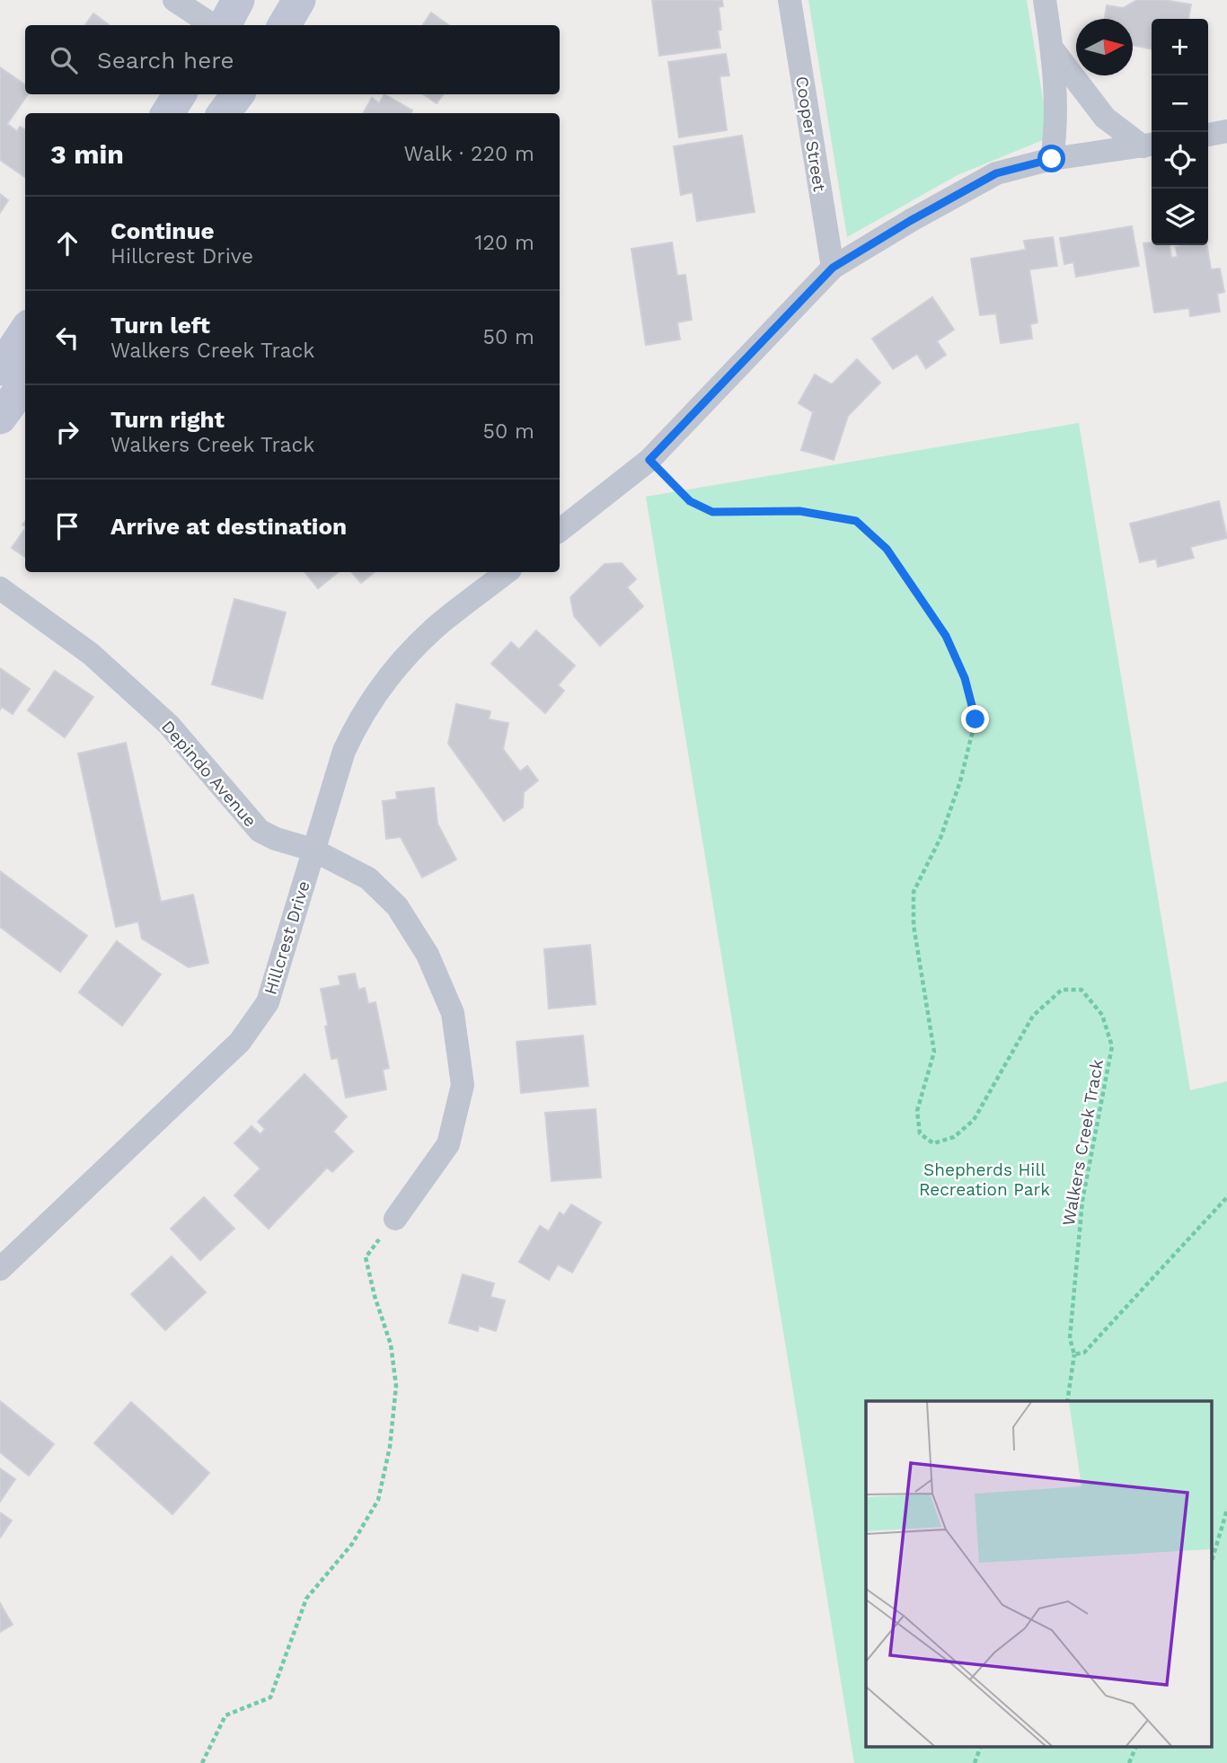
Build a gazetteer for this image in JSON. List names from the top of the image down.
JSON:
{
  "streets": {
    "street": ["Cooper Street", "Depindo Avenue", "Hillcrest Drive"],
    "path": ["Walkers Creek Track"]
  },
  "crossings": [
    ["Depindo Avenue", "Hillcrest Drive"]
  ],
  "parks": ["Shepherds Hill Recreation Park"],
  "north": "right",
  "page": {
    "map_buttons": ["+", "−"],
    "search": "Search here",
    "heading": ["3 min", "Walk · 220 m"],
    "list": [
      ["Continue", "Hillcrest Drive", "120 m"],
      ["Turn left", "Walkers Creek Track", "50 m"],
      ["Turn right", "Walkers Creek Track", "50 m"],
      "Arrive at destination"
    ]
  }
}
